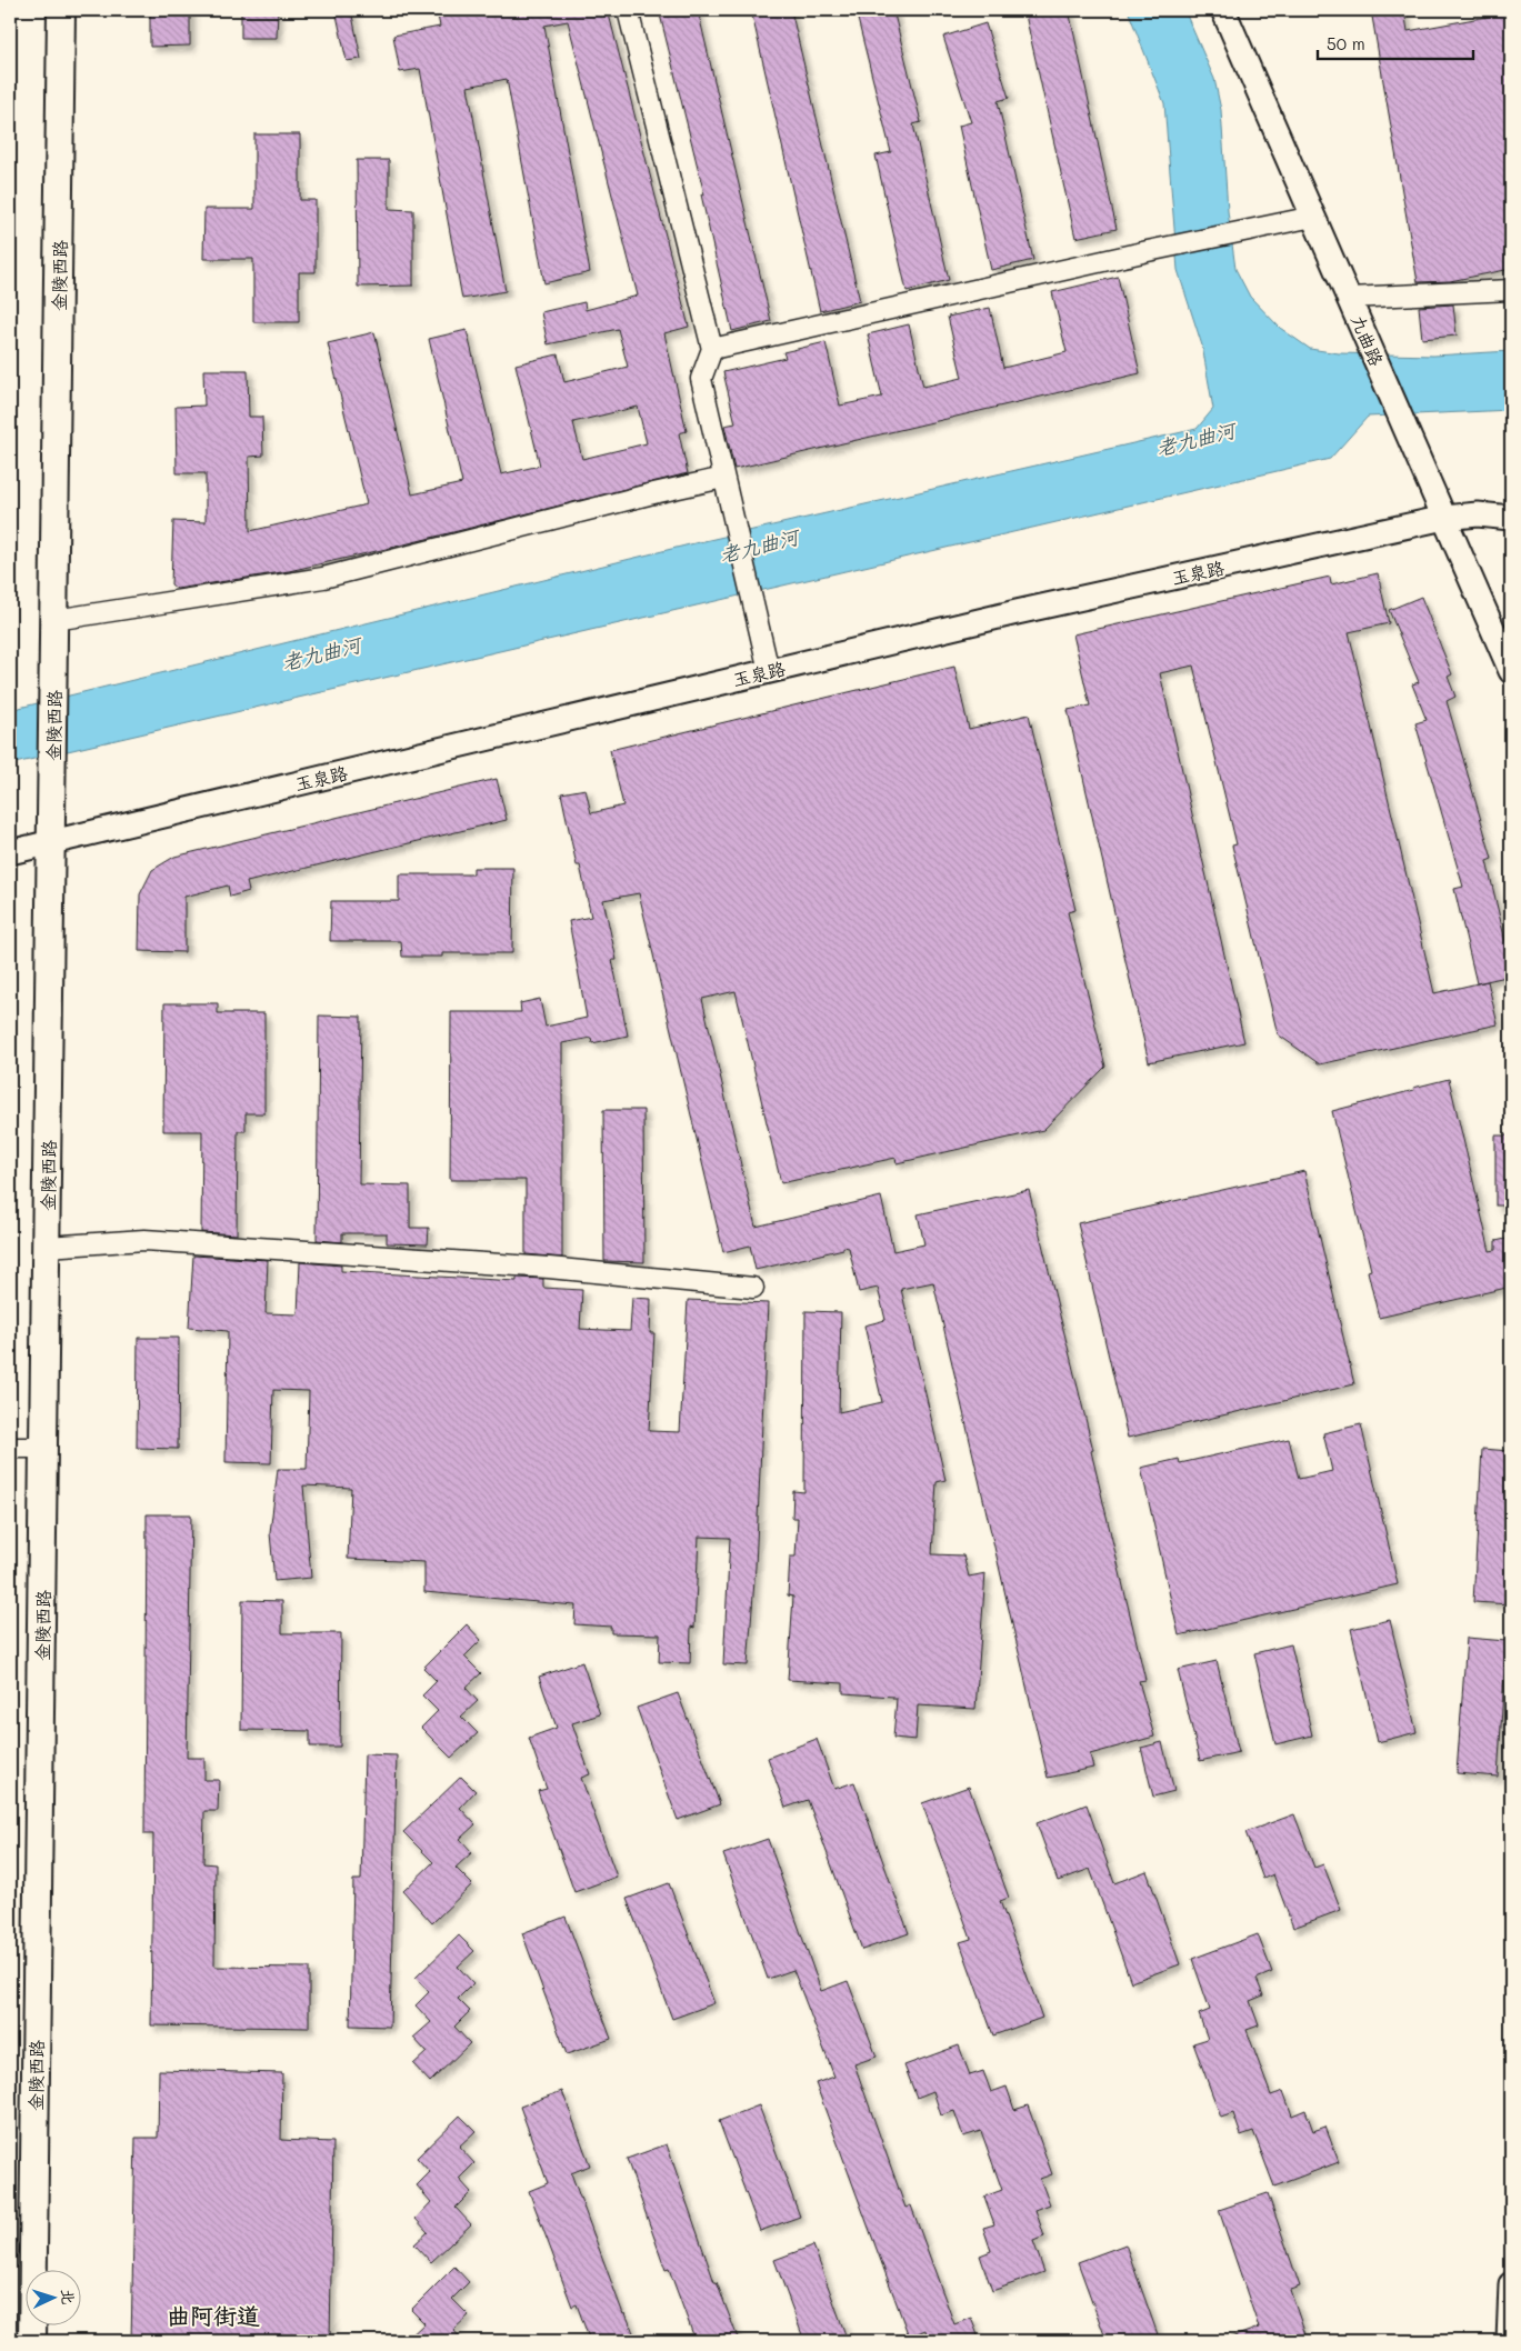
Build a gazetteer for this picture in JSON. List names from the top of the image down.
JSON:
{
  "streets": {
    "main road": ["金陵西路"],
    "street": ["九曲路", "玉泉路"]
  },
  "crossings": [
    ["金陵西路", "玉泉路"],
    ["九曲路", "玉泉路"]
  ],
  "districts": ["曲阿街道"],
  "water": ["老九曲河"],
  "scale_bar": "50 m",
  "north": "right"
}
